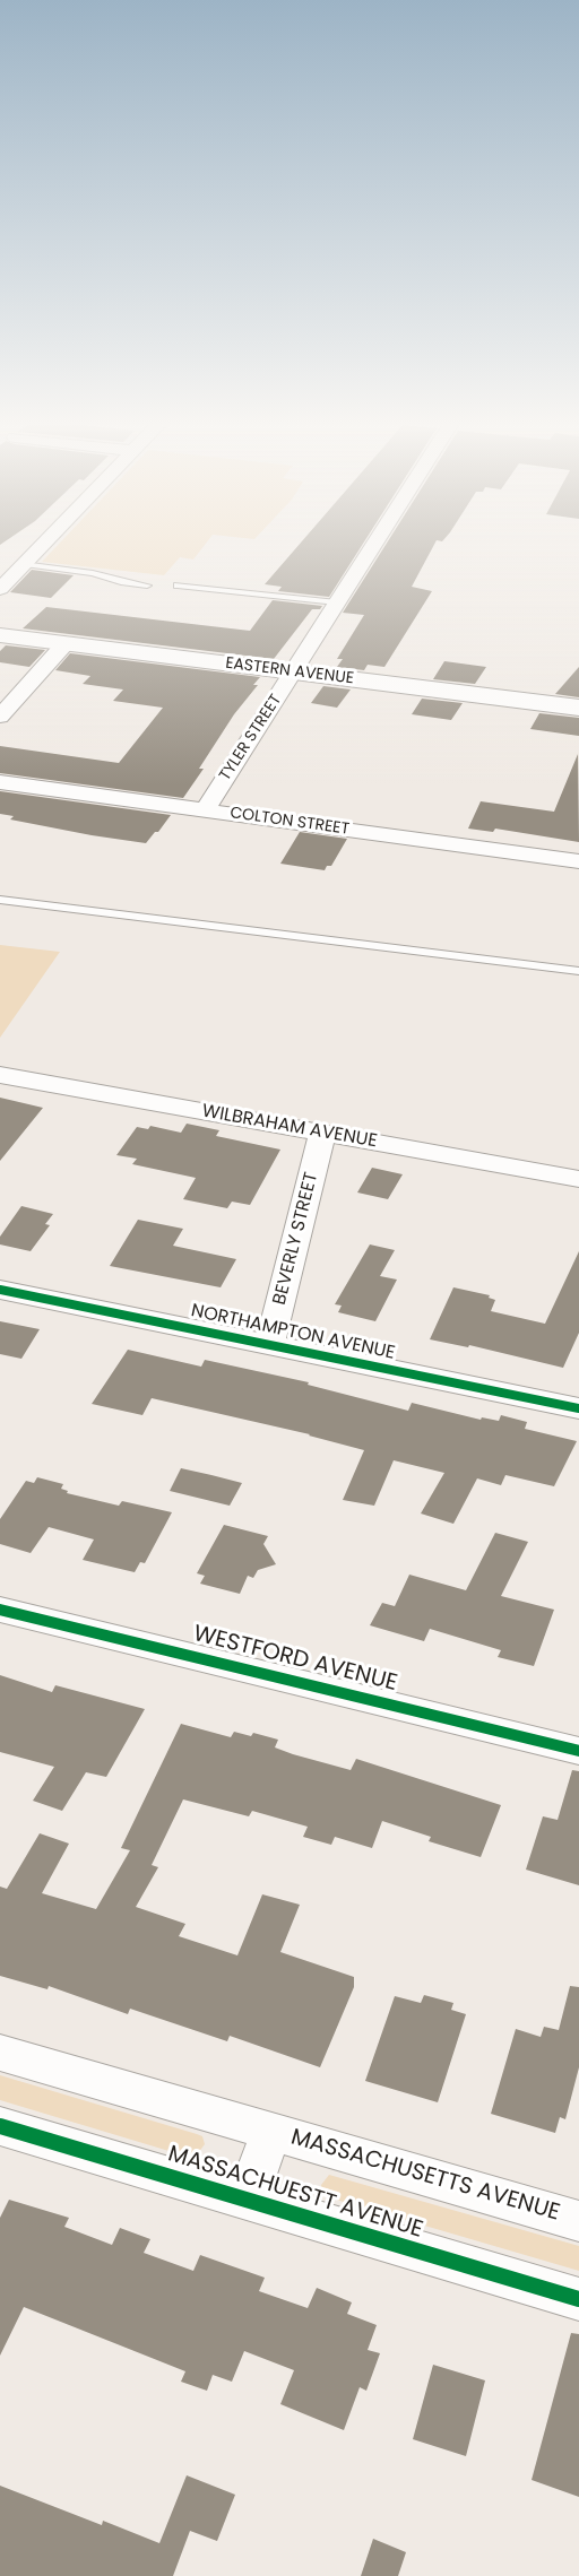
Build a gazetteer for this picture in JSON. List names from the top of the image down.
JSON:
{
  "streets": {
    "street": [
      "EASTERN AVENUE",
      "TYLER STREET",
      "COLTON STREET",
      "WILBRAHAM AVENUE",
      "BEVERLY STREET",
      "NORTHAMPTON AVENUE",
      "WESTFORD AVENUE",
      "MASSACHUSETTS AVENUE",
      "MASSACHUESTT AVENUE"
    ]
  },
  "crossings": [
    ["EASTERN AVENUE", "TYLER STREET"],
    ["TYLER STREET", "COLTON STREET"],
    ["WILBRAHAM AVENUE", "BEVERLY STREET"],
    ["BEVERLY STREET", "NORTHAMPTON AVENUE"],
    ["MASSACHUSETTS AVENUE", "MASSACHUESTT AVENUE"]
  ]
}
